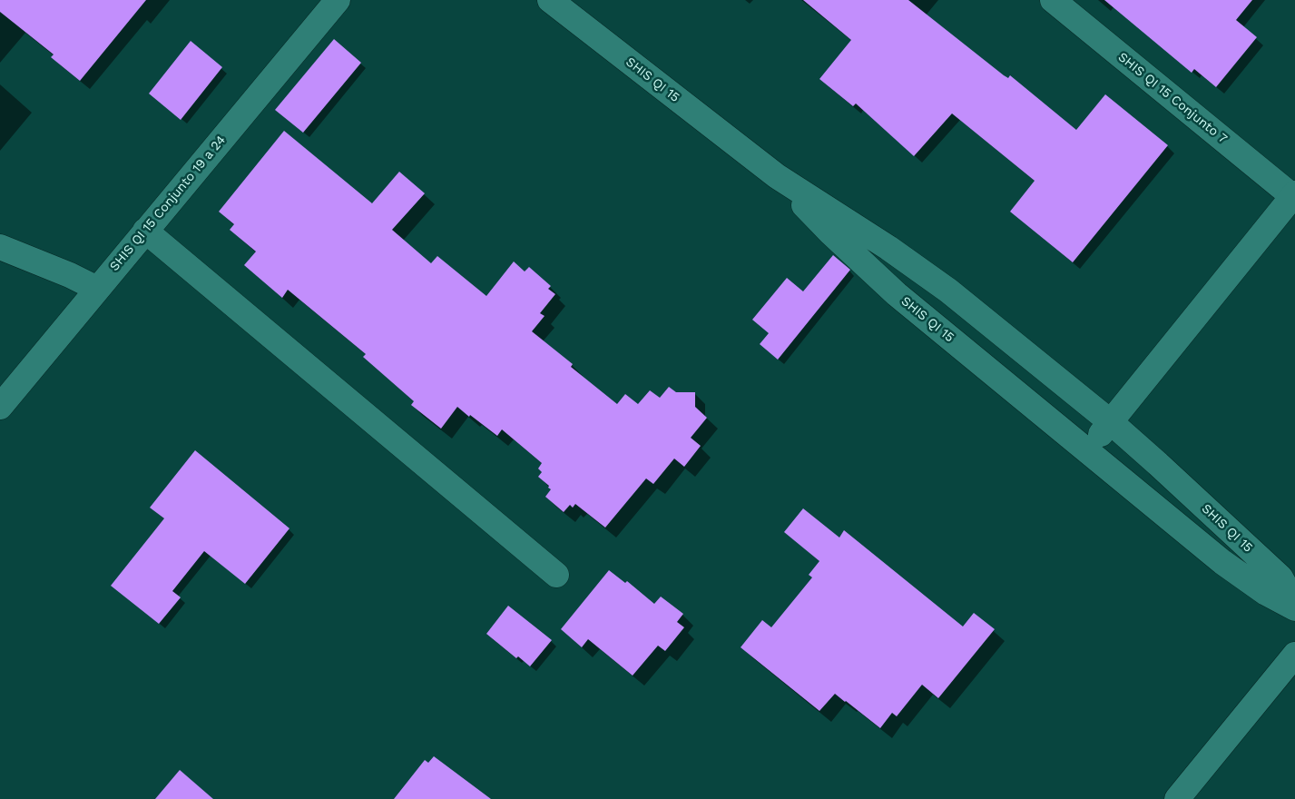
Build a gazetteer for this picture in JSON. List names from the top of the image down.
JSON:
{
  "streets": {
    "street": ["SHIS QI 15", "SHIS QI 15 Conjunto 7", "SHIS QI 15 Conjunto 19 a 24"]
  }
}
